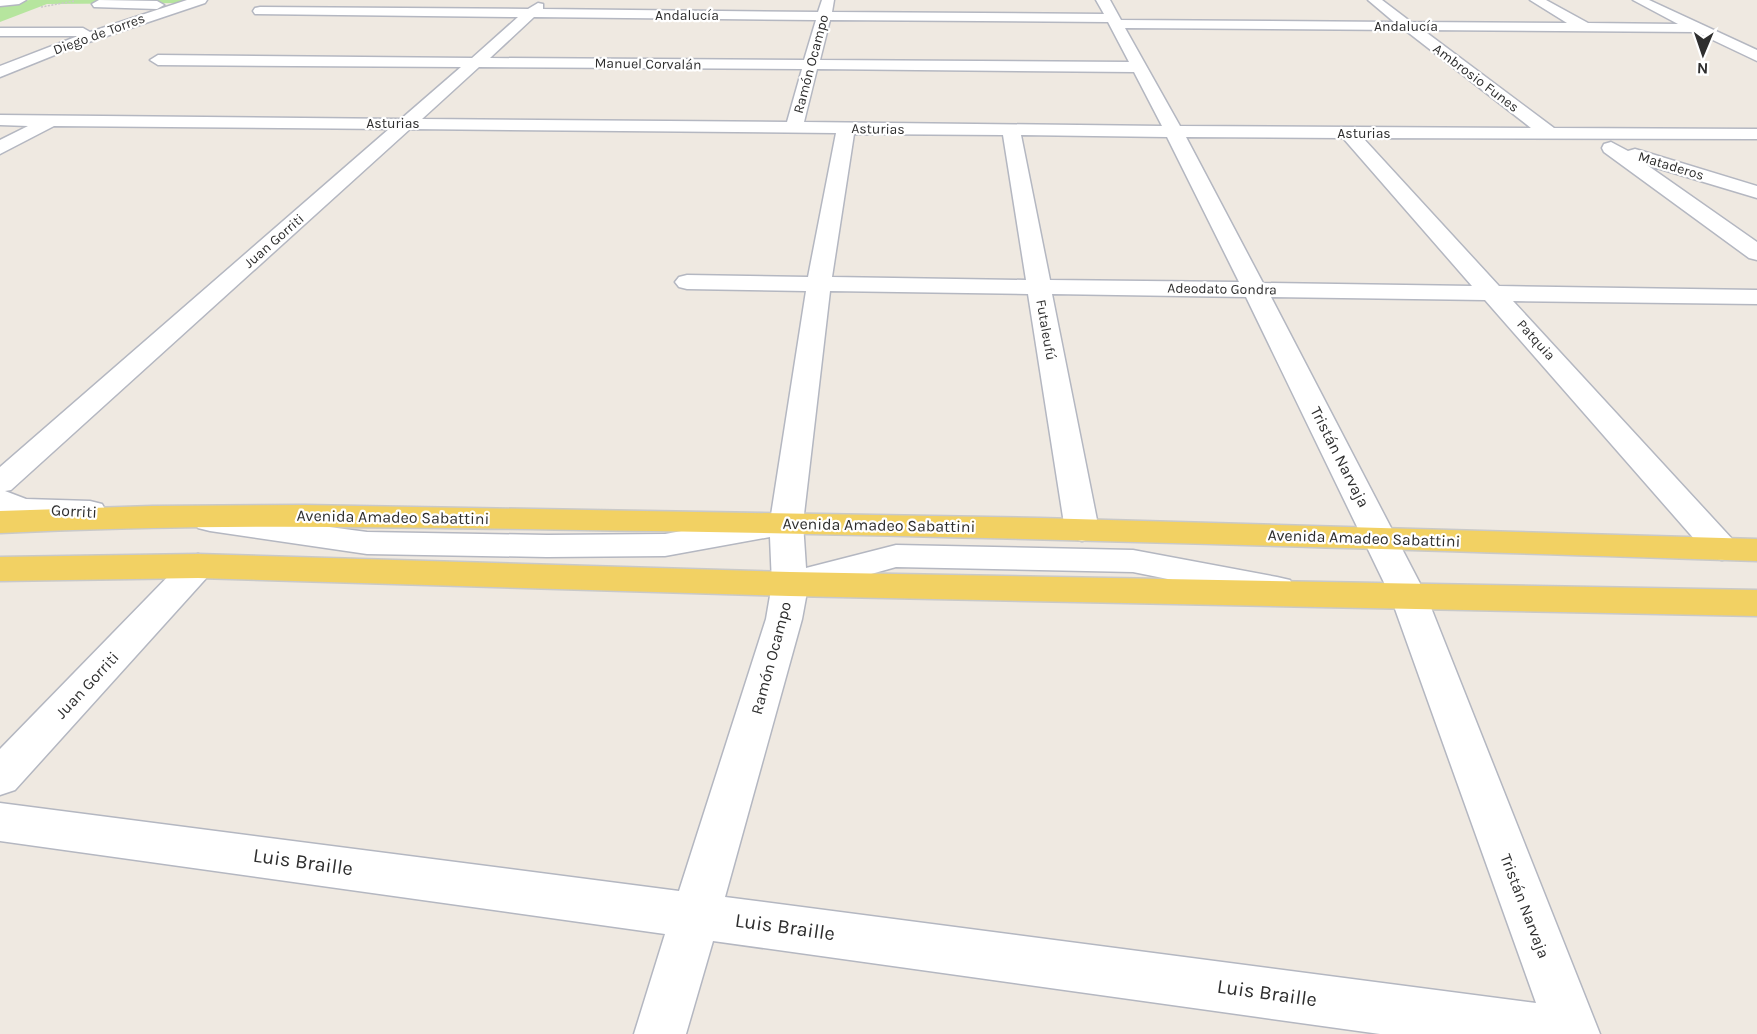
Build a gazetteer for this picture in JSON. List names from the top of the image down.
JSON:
{
  "streets": {
    "main road": ["Avenida Amadeo Sabattini"],
    "street": [
      "Andalucía",
      "Diego de Torres",
      "Manuel Corvalán",
      "Ramón Ocampo",
      "Ambrosio Funes",
      "Asturias",
      "Mataderos",
      "Juan Gorriti",
      "Adeodato Gondra",
      "Futaleufú",
      "Patquia",
      "Tristán Narvaja",
      "Gorriti",
      "Luis Braille"
    ]
  },
  "crossings": [
    ["Andalucía", "Ramón Ocampo"],
    ["Andalucía", "Ambrosio Funes"],
    ["Andalucía", "Juan Gorriti"],
    ["Andalucía", "Tristán Narvaja"],
    ["Manuel Corvalán", "Ramón Ocampo"],
    ["Manuel Corvalán", "Juan Gorriti"],
    ["Manuel Corvalán", "Tristán Narvaja"],
    ["Ramón Ocampo", "Asturias"],
    ["Ramón Ocampo", "Adeodato Gondra"],
    ["Ramón Ocampo", "Gorriti"],
    ["Ramón Ocampo", "Avenida Amadeo Sabattini"],
    ["Ramón Ocampo", "Luis Braille"],
    ["Ambrosio Funes", "Asturias"],
    ["Asturias", "Mataderos"],
    ["Asturias", "Juan Gorriti"],
    ["Asturias", "Futaleufú"],
    ["Asturias", "Patquia"],
    ["Asturias", "Tristán Narvaja"],
    ["Juan Gorriti", "Gorriti"],
    ["Adeodato Gondra", "Futaleufú"],
    ["Adeodato Gondra", "Patquia"],
    ["Adeodato Gondra", "Tristán Narvaja"],
    ["Futaleufú", "Avenida Amadeo Sabattini"],
    ["Patquia", "Avenida Amadeo Sabattini"],
    ["Tristán Narvaja", "Avenida Amadeo Sabattini"],
    ["Tristán Narvaja", "Luis Braille"],
    ["Gorriti", "Avenida Amadeo Sabattini"]
  ],
  "north": "bottom"
}
